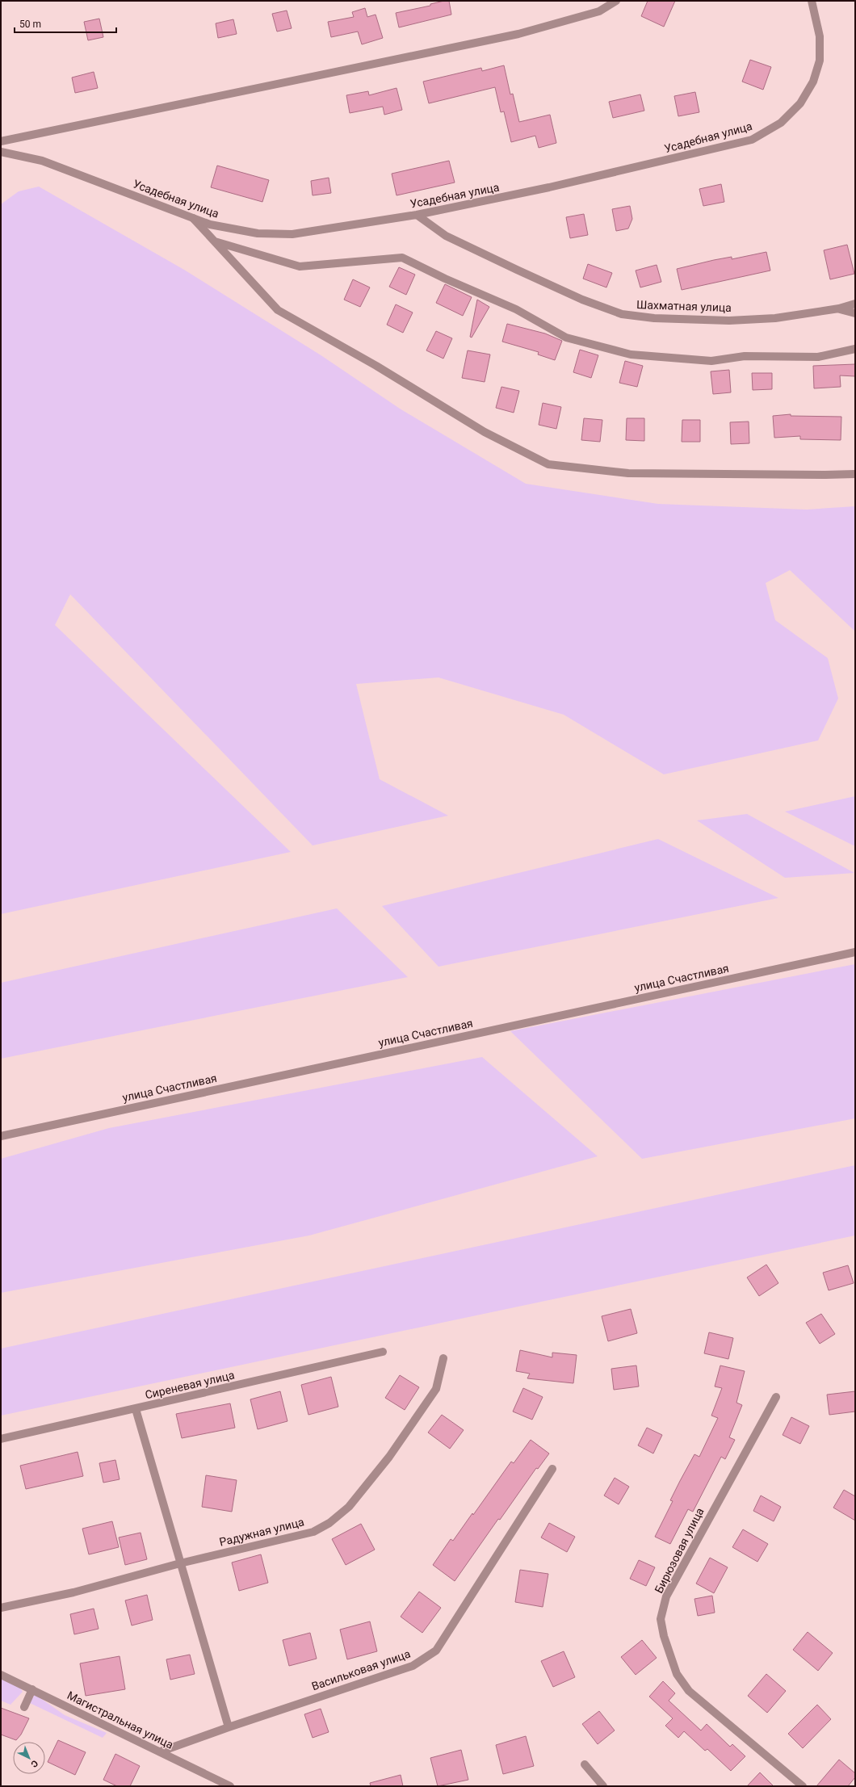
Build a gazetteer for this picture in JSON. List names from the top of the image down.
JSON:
{
  "streets": {
    "street": [
      "Усадебная улица",
      "Шахматная улица",
      "улица Счастливая",
      "Сиреневая улица",
      "Радужная улица",
      "Бирюзовая улица",
      "Васильковая улица",
      "Магистральная улица"
    ]
  },
  "crossings": [
    ["Усадебная улица", "Шахматная улица"],
    ["Васильковая улица", "Магистральная улица"]
  ],
  "scale_bar": "50 m",
  "north": "bottom right"
}
